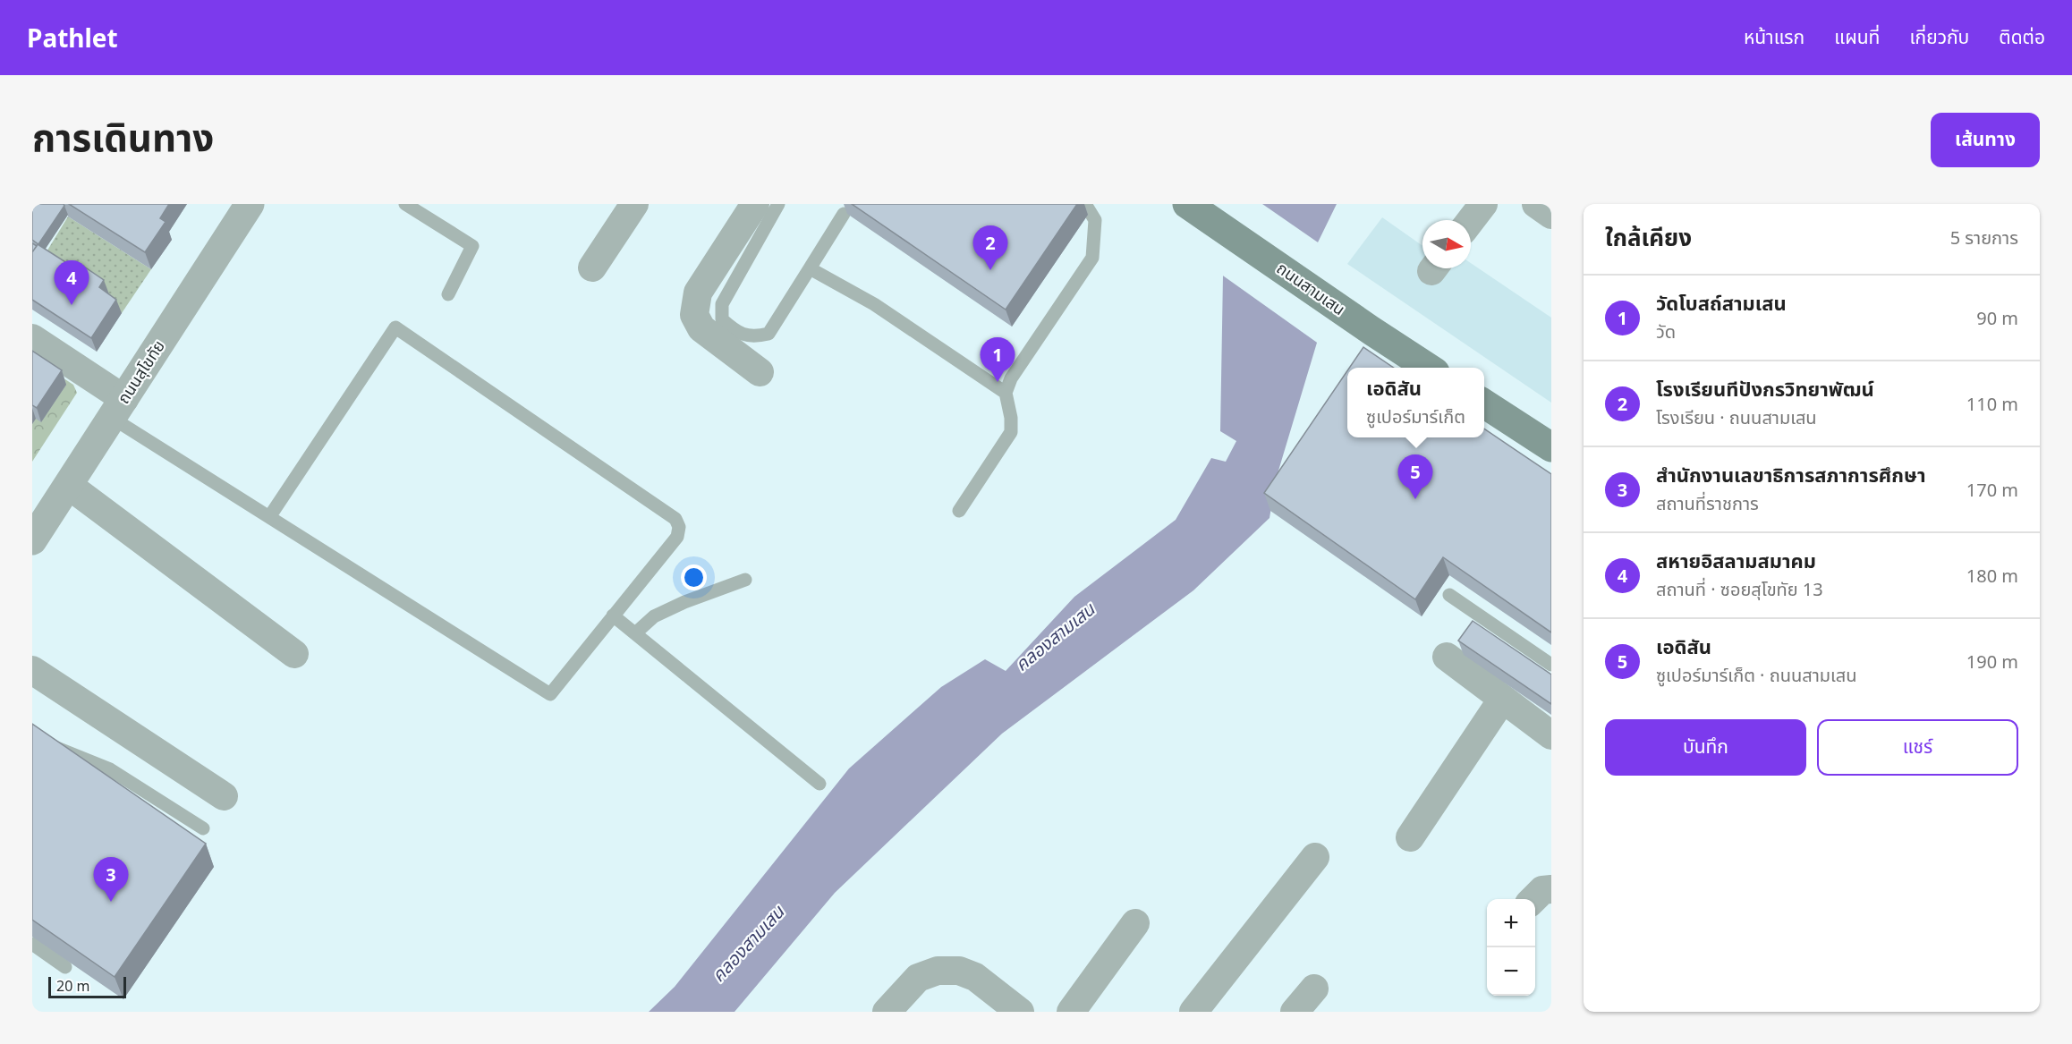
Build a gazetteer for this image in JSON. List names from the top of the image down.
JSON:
{
  "streets": {
    "main road": ["ถนนสามเสน"],
    "street": ["ถนนสุโขทัย"]
  },
  "water": ["คลองสามเสน"],
  "scale_bar": "20 m",
  "north": "right",
  "page": {
    "header": "Pathlet",
    "nav": [
      "หน้าแรก",
      "แผนที่",
      "เกี่ยวกับ",
      "ติดต่อ"
    ],
    "title": "การเดินทาง",
    "buttons": [
      "เส้นทาง",
      ["บันทึก", "แชร์"]
    ],
    "heading": ["ใกล้เคียง", "5 รายการ"],
    "pins": [
      "2",
      "4",
      "1",
      "5",
      "3"
    ],
    "list": [
      {
        "mark": "1",
        "name": "วัดโบสถ์สามเสน",
        "note": "วัด",
        "value": "90 m"
      },
      {
        "mark": "2",
        "name": "โรงเรียนทีปังกรวิทยาพัฒน์",
        "note": "โรงเรียน · ถนนสามเสน",
        "value": "110 m"
      },
      {
        "mark": "3",
        "name": "สำนักงานเลขาธิการสภาการศึกษา",
        "note": "สถานที่ราชการ",
        "value": "170 m"
      },
      {
        "mark": "4",
        "name": "สหายอิสลามสมาคม",
        "note": "สถานที่ · ซอยสุโขทัย 13",
        "value": "180 m"
      },
      {
        "mark": "5",
        "name": "เอดิสัน",
        "note": "ซูเปอร์มาร์เก็ต · ถนนสามเสน",
        "value": "190 m"
      }
    ],
    "popup": ["เอดิสัน", "ซูเปอร์มาร์เก็ต"],
    "map_buttons": ["+", "−"],
    "scale": "20 m"
  }
}
